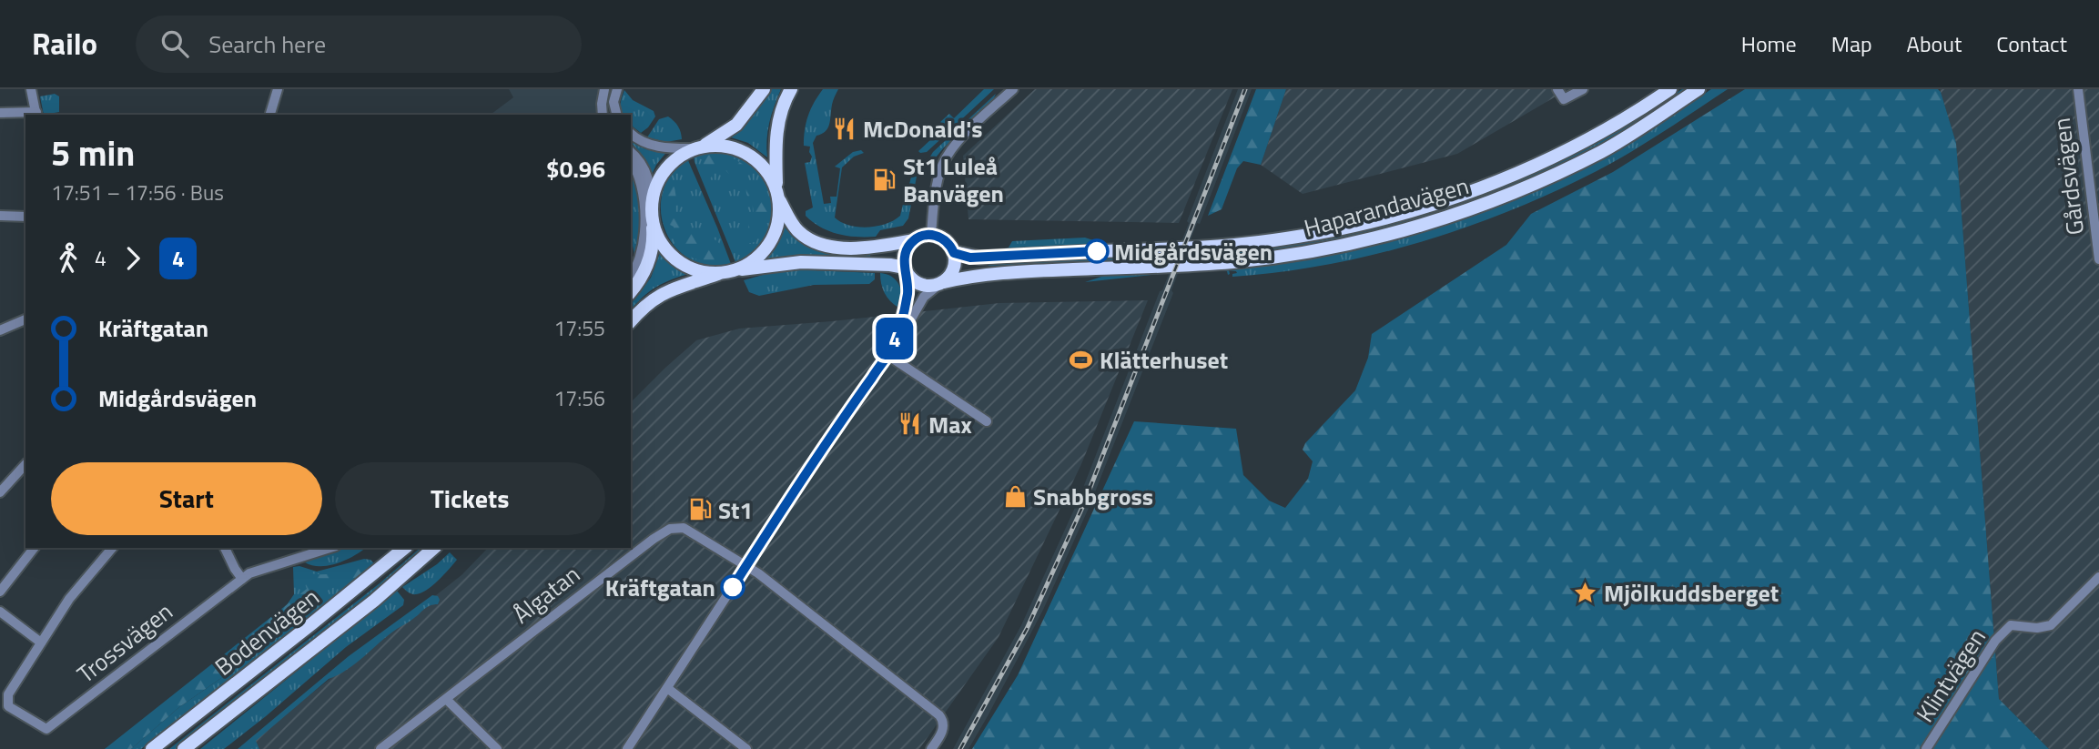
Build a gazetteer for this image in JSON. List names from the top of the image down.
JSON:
{
  "streets": {
    "main road": ["Haparandavägen", "Bodenvägen"],
    "street": [
      "Gårdsvägen",
      "Ålgatan",
      "Trossvägen",
      "Klintvägen"
    ]
  },
  "places": {
    "restaurant": ["McDonald's", "Max"],
    "fuel station": ["St1 Luleå Banvägen", "St1"],
    "other": ["Midgårdsvägen", "Kräftgatan"],
    "sports": ["Klätterhuset"],
    "shop": ["Snabbgross"],
    "place": ["Mjölkuddsberget"]
  },
  "lines": ["bus line 4"],
  "page": {
    "header": "Railo",
    "search": "Search here",
    "nav": [
      "Home",
      "Map",
      "About",
      "Contact"
    ],
    "on_map": "4",
    "heading": ["5 min", "17:51 – 17:56 · Bus", "$0.96"],
    "legs": ["4", "4"],
    "list": [
      {
        "name": "Kräftgatan",
        "value": "17:55"
      },
      {
        "name": "Midgårdsvägen",
        "value": "17:56"
      }
    ],
    "buttons": ["Start", "Tickets"]
  }
}
